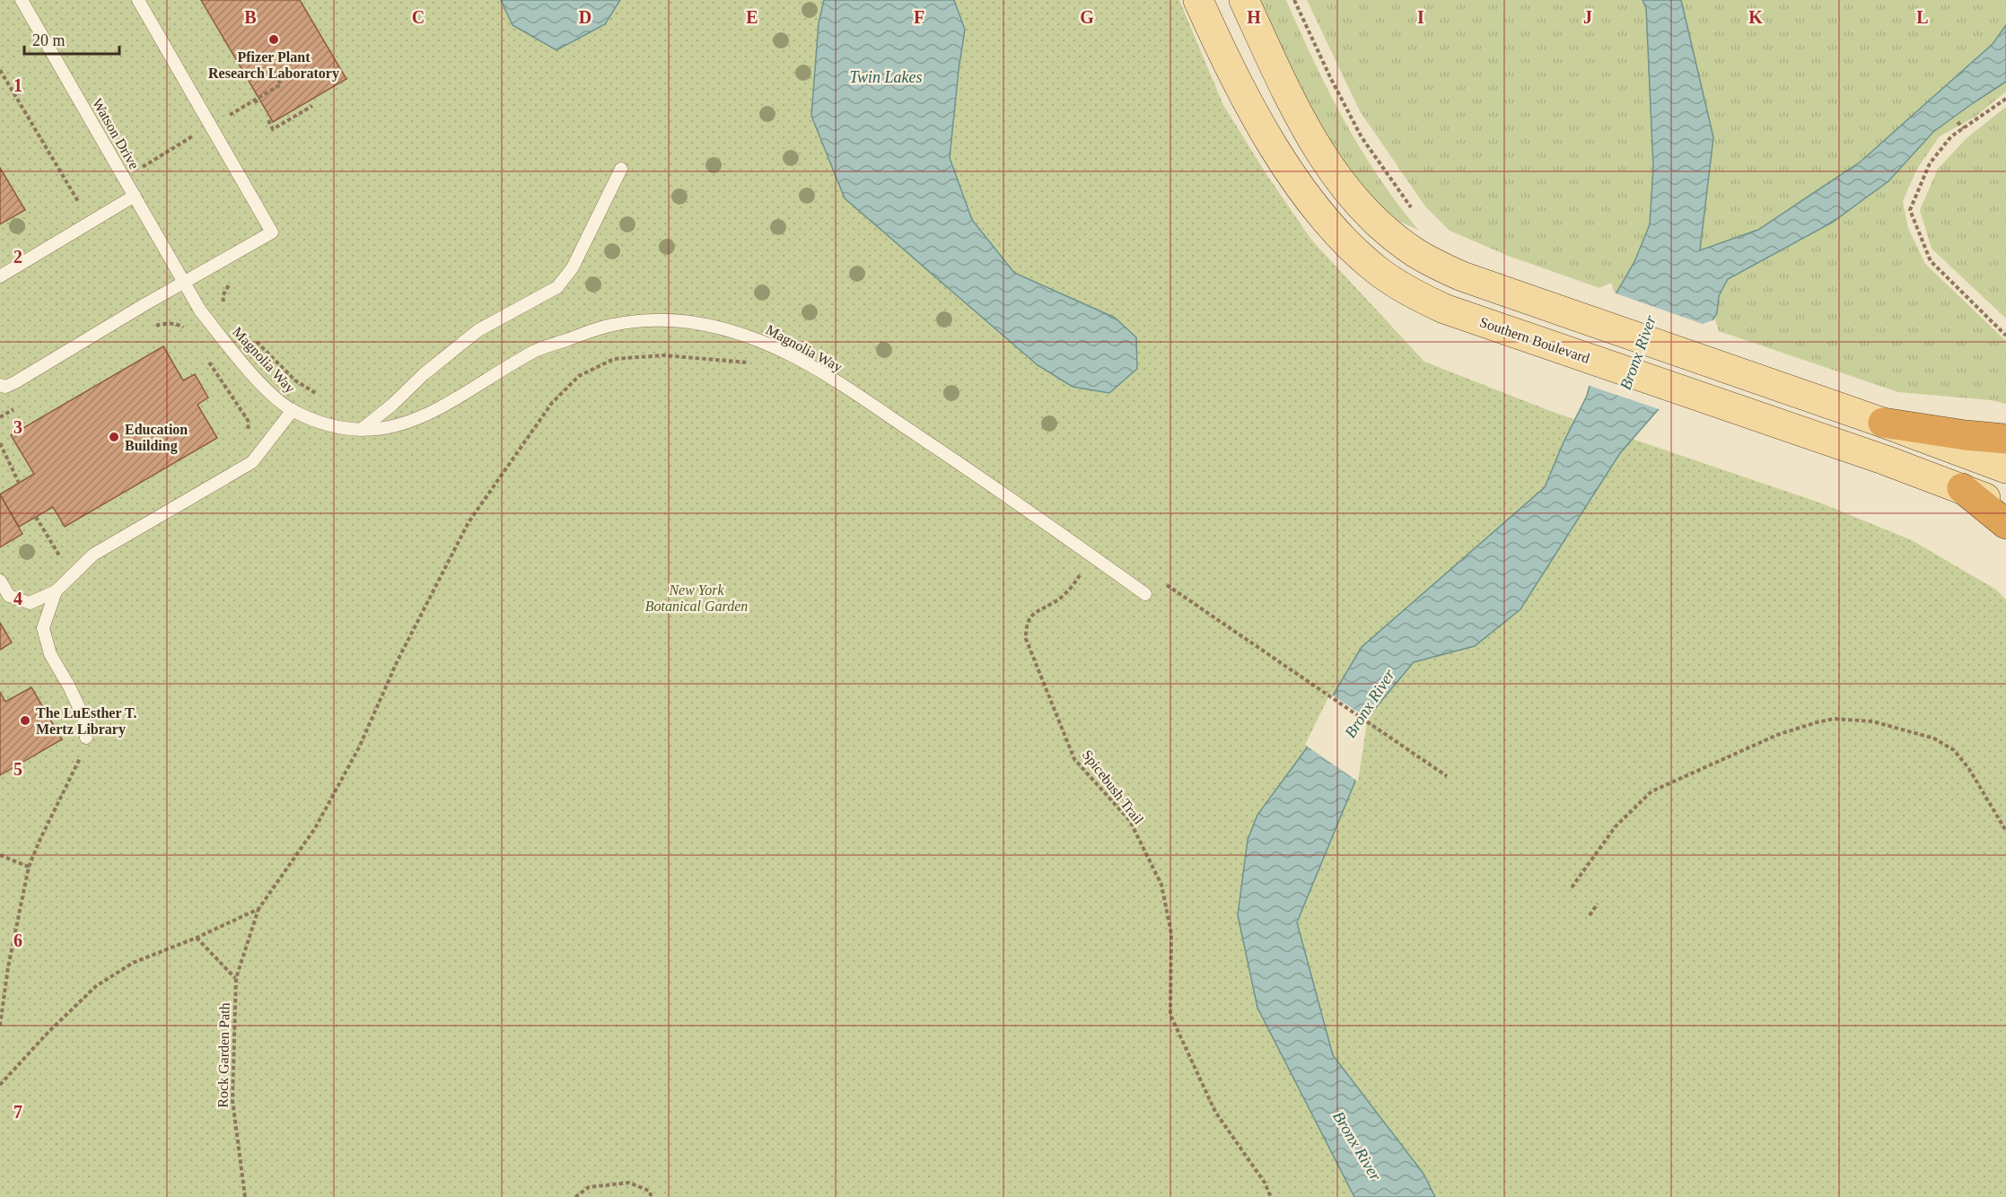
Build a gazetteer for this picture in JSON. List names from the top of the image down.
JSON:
{
  "streets": {
    "main road": ["Southern Boulevard"],
    "lane": ["Watson Drive", "Magnolia Way"],
    "path": ["Spicebush Trail", "Rock Garden Path"]
  },
  "crossings": [
    ["Watson Drive", "Magnolia Way"],
    ["Magnolia Way", "Spicebush Trail"]
  ],
  "water": ["Twin Lakes", "Bronx River"],
  "parks": ["New York Botanical Garden"],
  "places": ["Pfizer Plant Research Laboratory", "Education Building", "The LuEsther T. Mertz Library"],
  "scale_bar": "20 m",
  "grid": {
    "columns": [
      "B",
      "C",
      "D",
      "E",
      "F",
      "G",
      "H",
      "I",
      "J",
      "K",
      "L"
    ],
    "rows": [
      "1",
      "2",
      "3",
      "4",
      "5",
      "6",
      "7"
    ]
  }
}
